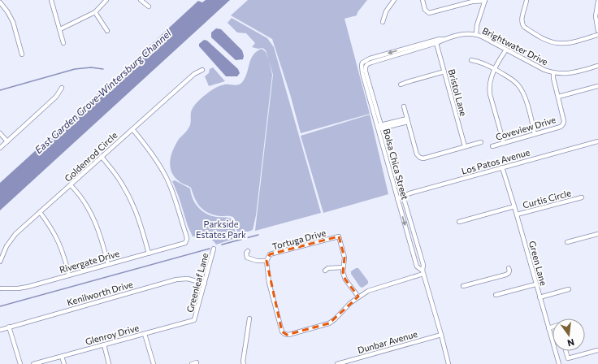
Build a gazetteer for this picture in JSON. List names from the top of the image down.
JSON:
{
  "streets": {
    "street": [
      "Brightwater Drive",
      "Bristol Lane",
      "Coveview Drive",
      "Goldenrod Circle",
      "Los Patos Avenue",
      "Bolsa Chica Street",
      "Curtis Circle",
      "Tortuga Drive",
      "Rivergate Drive",
      "Green Lane",
      "Greenleaf Lane",
      "Kenilworth Drive",
      "Glenroy Drive",
      "Dunbar Avenue"
    ]
  },
  "crossings": [
    ["Brightwater Drive", "Bristol Lane"],
    ["Brightwater Drive", "Bolsa Chica Street"],
    ["Goldenrod Circle", "Rivergate Drive"],
    ["Los Patos Avenue", "Bolsa Chica Street"],
    ["Los Patos Avenue", "Green Lane"],
    ["Bolsa Chica Street", "Dunbar Avenue"],
    ["Curtis Circle", "Green Lane"],
    ["Greenleaf Lane", "Kenilworth Drive"],
    ["Greenleaf Lane", "Glenroy Drive"]
  ],
  "water": ["East Garden Grove-Wintersburg Channel"],
  "parks": ["Parkside Estates Park"],
  "north": "bottom"
}
